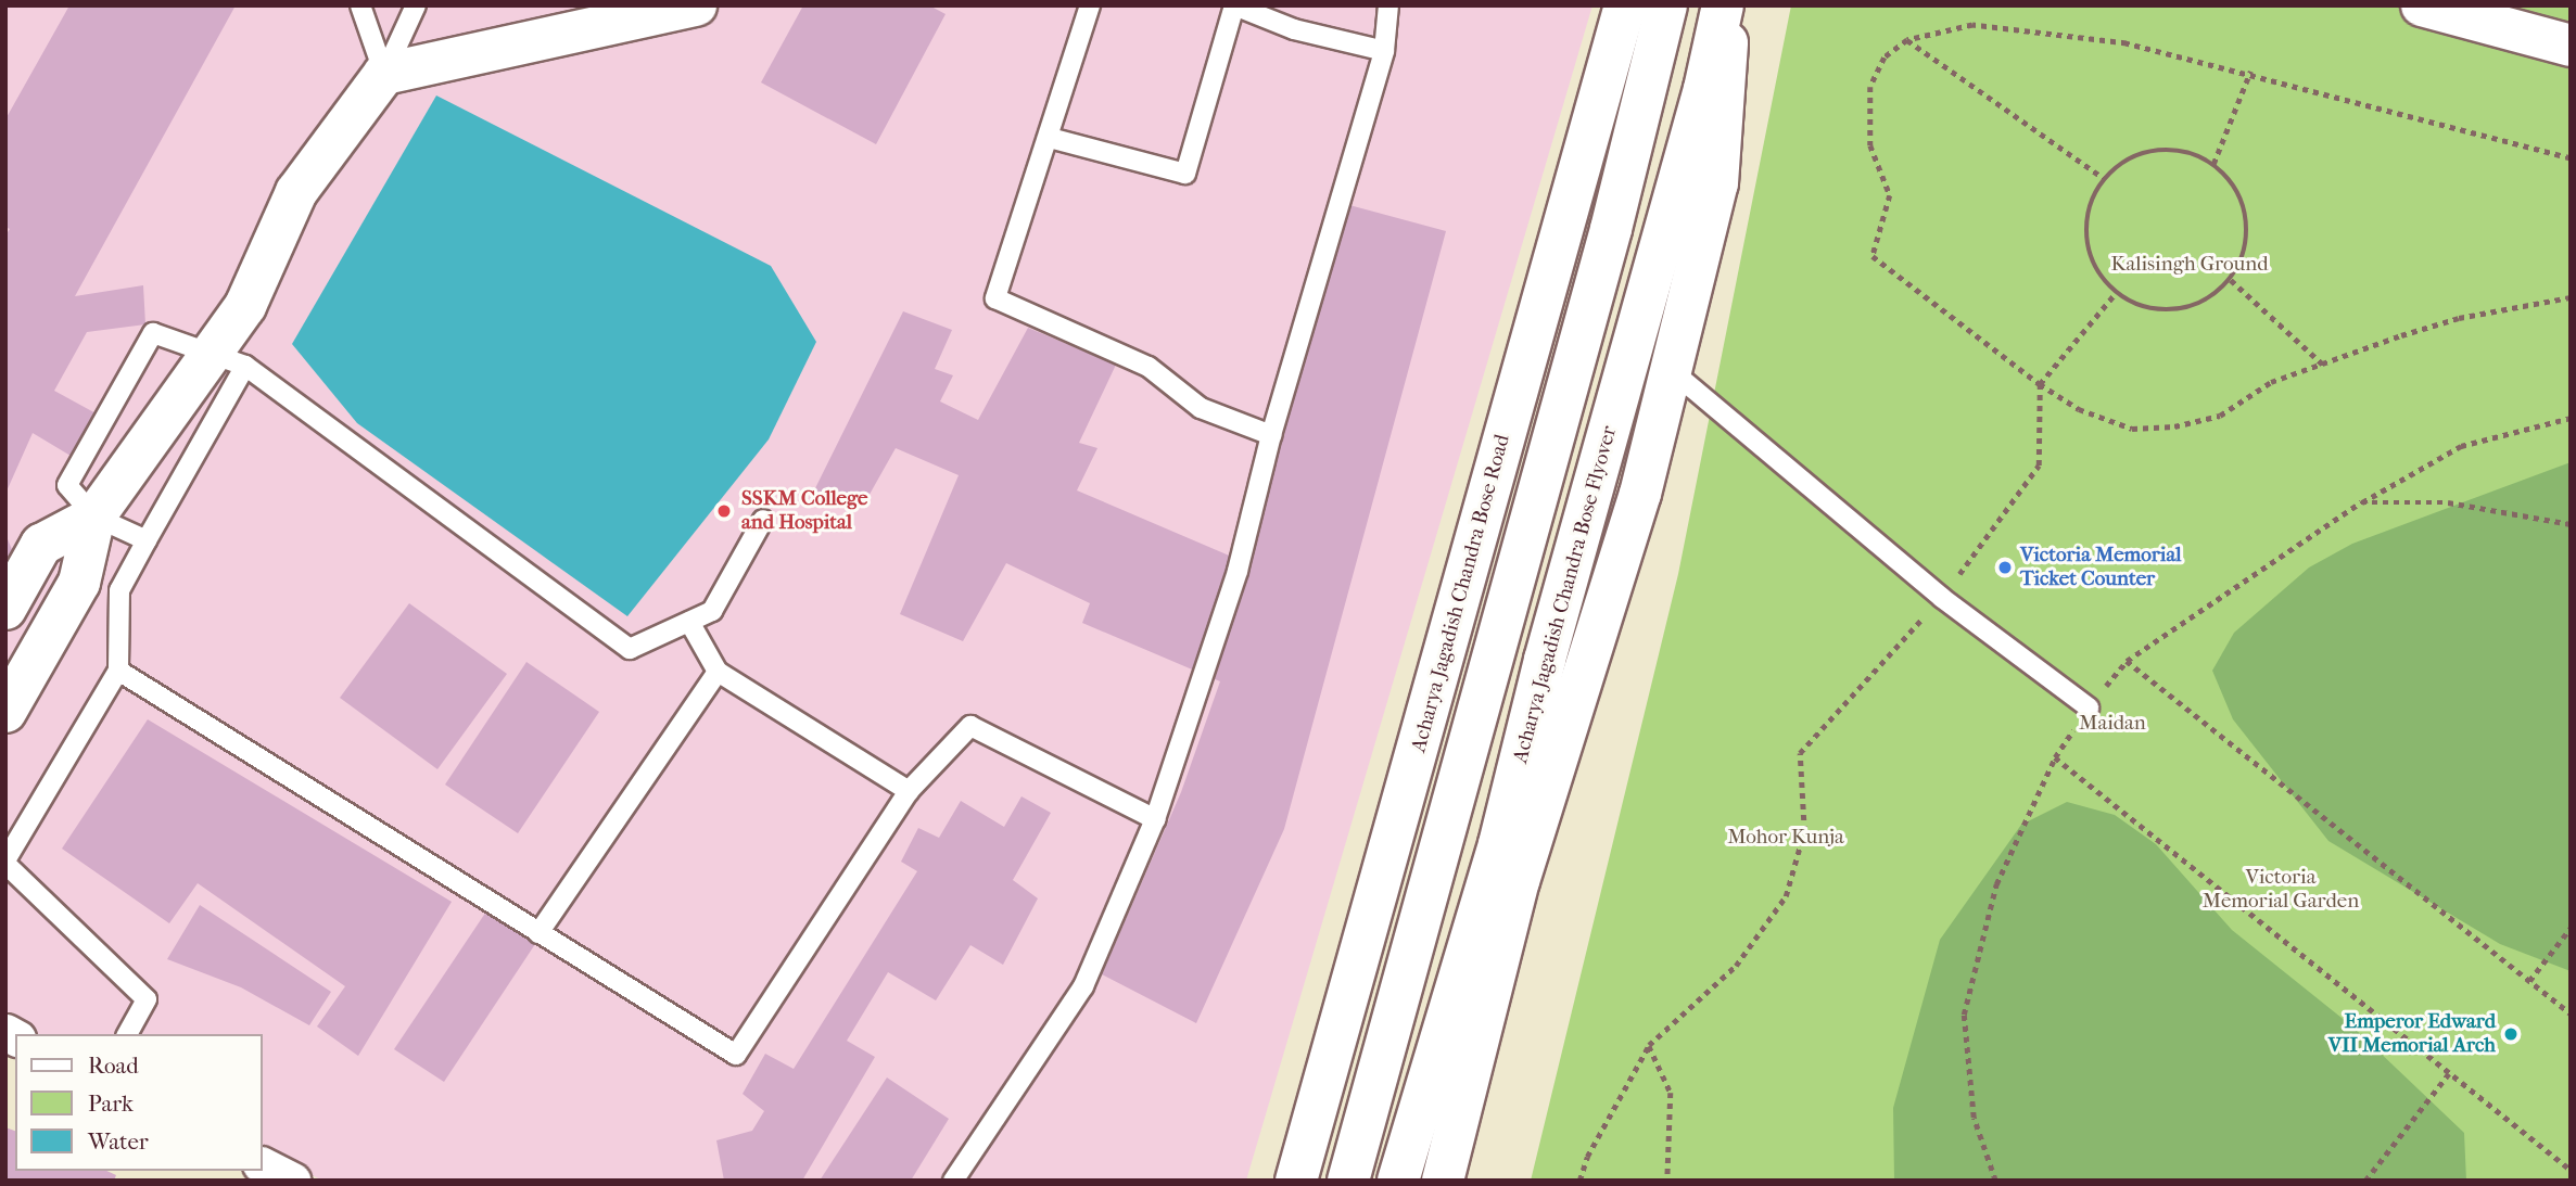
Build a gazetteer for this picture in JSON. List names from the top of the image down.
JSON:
{
  "streets": {
    "main road": ["Acharya Jagadish Chandra Bose Road", "Acharya Jagadish Chandra Bose Flyover"]
  },
  "parks": [
    "Kalisingh Ground",
    "Maidan",
    "Mohor Kunja",
    "Victoria Memorial Garden"
  ],
  "places": ["SSKM College and Hospital", "Victoria Memorial Ticket Counter", "Emperor Edward VII Memorial Arch"],
  "legend": ["Road", "Park", "Water"]
}
